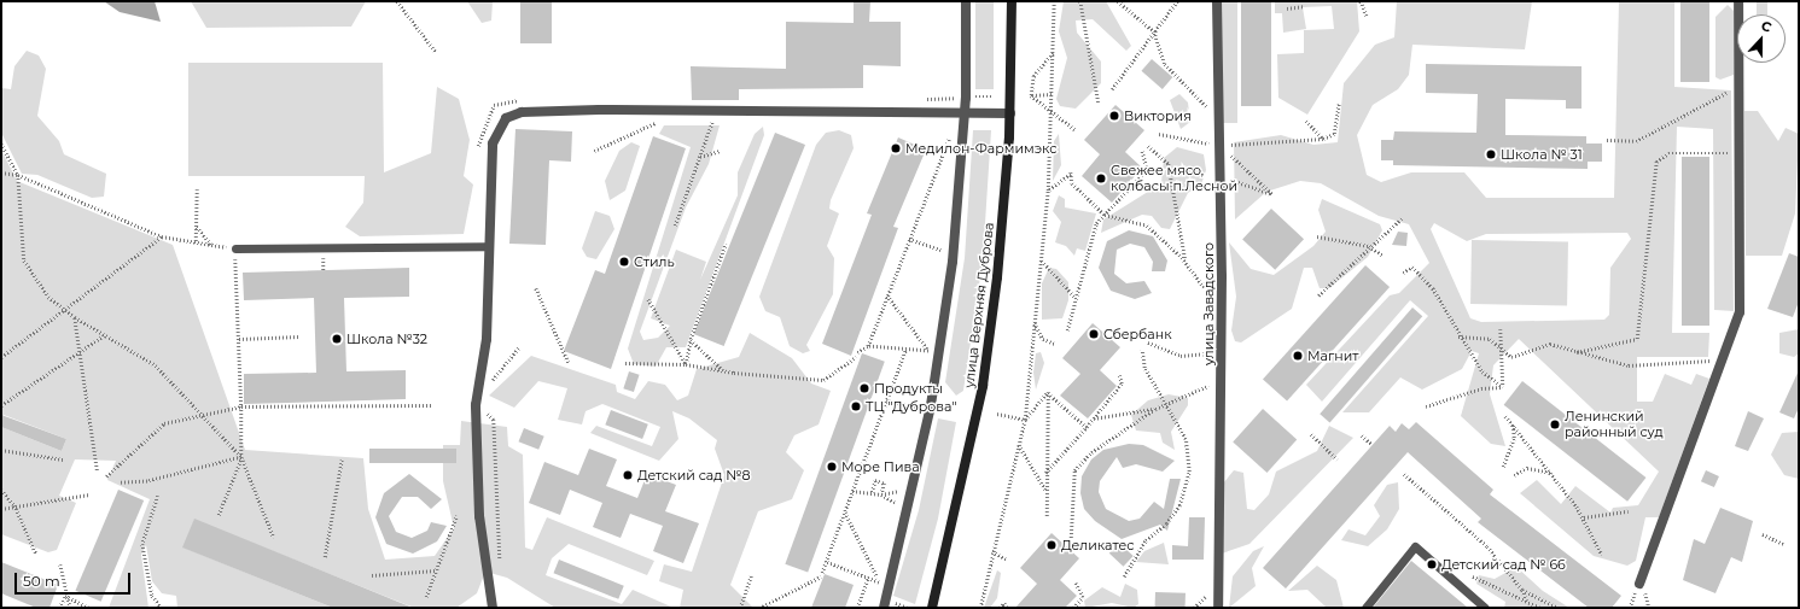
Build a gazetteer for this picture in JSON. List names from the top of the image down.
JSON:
{
  "streets": {
    "main road": ["улица Верхняя Дуброва"],
    "street": ["улица Завадского"]
  },
  "places": [
    "Виктория",
    "Медилон-Фармимэкс",
    "Школа № 31",
    "Свежее мясо, колбасы п.Лесной",
    "Стиль",
    "Сбербанк",
    "Школа №32",
    "Магнит",
    "Продукты",
    "ТЦ \"Дуброва\"",
    "Ленинский районный суд",
    "Море Пива",
    "Детский сад №8",
    "Деликатес",
    "Детский сад № 66"
  ],
  "scale_bar": "50 m",
  "north": "top"
}
